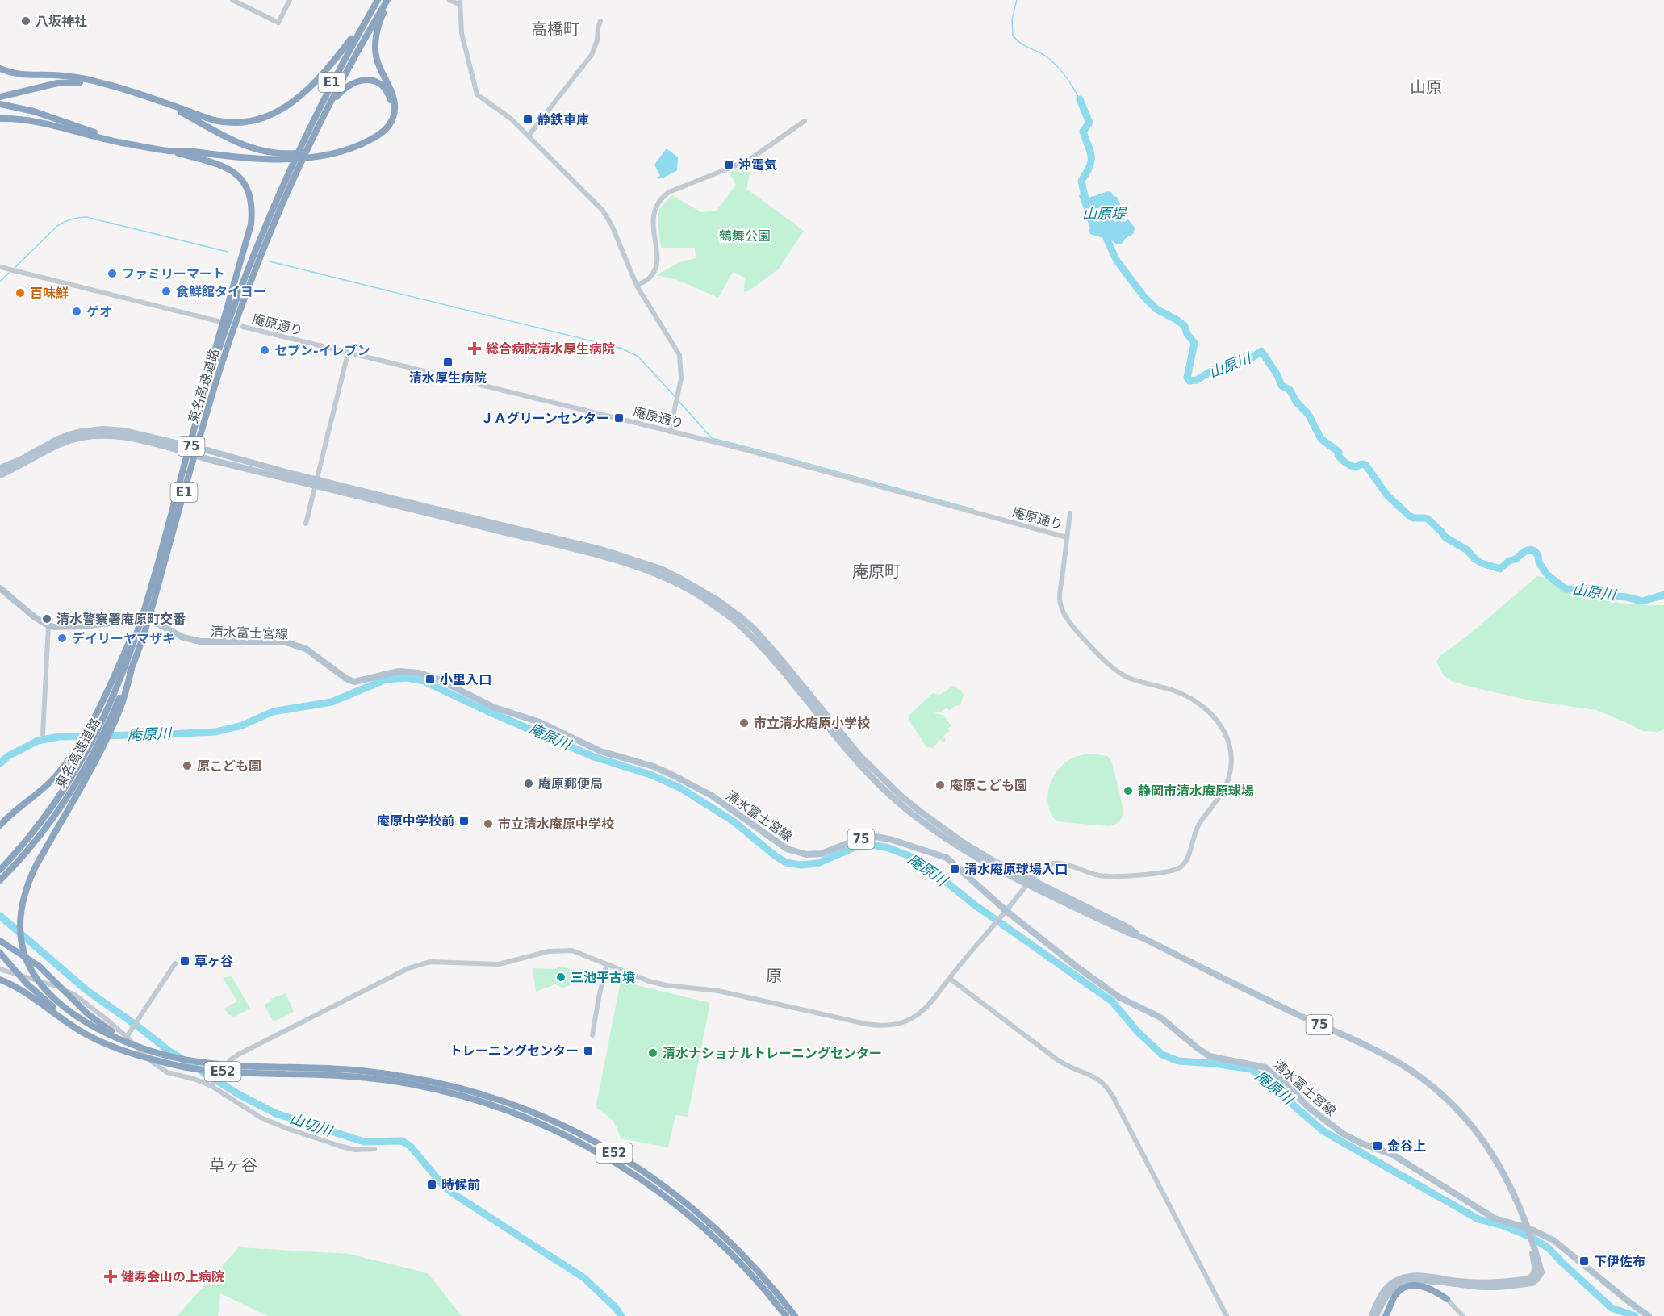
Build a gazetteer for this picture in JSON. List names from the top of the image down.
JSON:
{
  "streets": {
    "highway": ["E1", "東名高速道路", "E52"],
    "main road": ["75", "清水富士宮線"],
    "street": ["庵原通り"]
  },
  "districts": [
    "高橋町",
    "山原",
    "庵原町",
    "原",
    "草ヶ谷"
  ],
  "water": [
    "山原堤",
    "山原川",
    "庵原川",
    "山切川"
  ],
  "parks": ["鶴舞公園"],
  "places": {
    "other": [
      "八坂神社",
      "ファミリーマート",
      "食鮮館タイヨー",
      "百味鮮",
      "ゲオ",
      "セブン-イレブン",
      "清水警察署庵原町交番",
      "デイリーヤマザキ",
      "市立清水庵原小学校",
      "原こども園",
      "庵原郵便局",
      "庵原こども園",
      "静岡市清水庵原球場",
      "市立清水庵原中学校",
      "三池平古墳",
      "清水ナショナルトレーニングセンター"
    ],
    "transit": [
      "静鉄車庫",
      "沖電気",
      "清水厚生病院",
      "ＪＡグリーンセンター",
      "小里入口",
      "庵原中学校前",
      "清水庵原球場入口",
      "草ヶ谷",
      "トレーニングセンター",
      "金谷上",
      "時候前",
      "下伊佐布"
    ],
    "health": ["総合病院清水厚生病院", "健寿会山の上病院"]
  }
}
